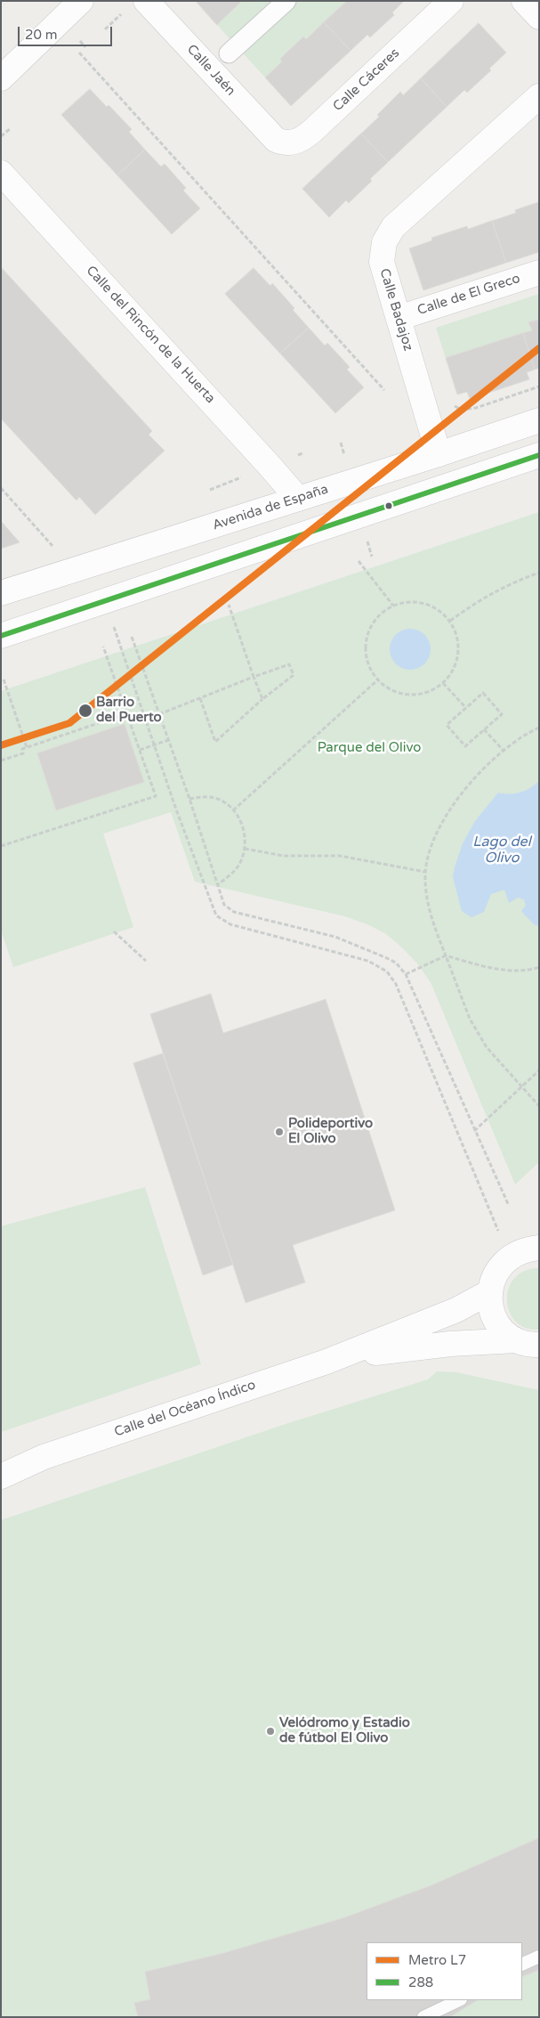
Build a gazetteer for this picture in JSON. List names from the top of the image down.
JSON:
{
  "streets": {
    "street": [
      "Calle Jaén",
      "Calle Cáceres",
      "Calle de El Greco",
      "Calle Badajoz",
      "Calle del Rincón de la Huerta",
      "Avenida de España",
      "Calle del Océano Índico"
    ]
  },
  "crossings": [
    ["Calle Jaén", "Calle Cáceres"],
    ["Calle de El Greco", "Calle Badajoz"],
    ["Calle Badajoz", "Avenida de España"],
    ["Calle del Rincón de la Huerta", "Avenida de España"]
  ],
  "water": ["Lago del Olivo"],
  "parks": ["Parque del Olivo"],
  "places": ["Barrio del Puerto", "Polideportivo El Olivo", "Velódromo y Estadio de fútbol El Olivo"],
  "lines": ["metro line L7", "transit line 288"],
  "legend": ["Metro L7", "288"],
  "scale_bar": "20 m"
}
